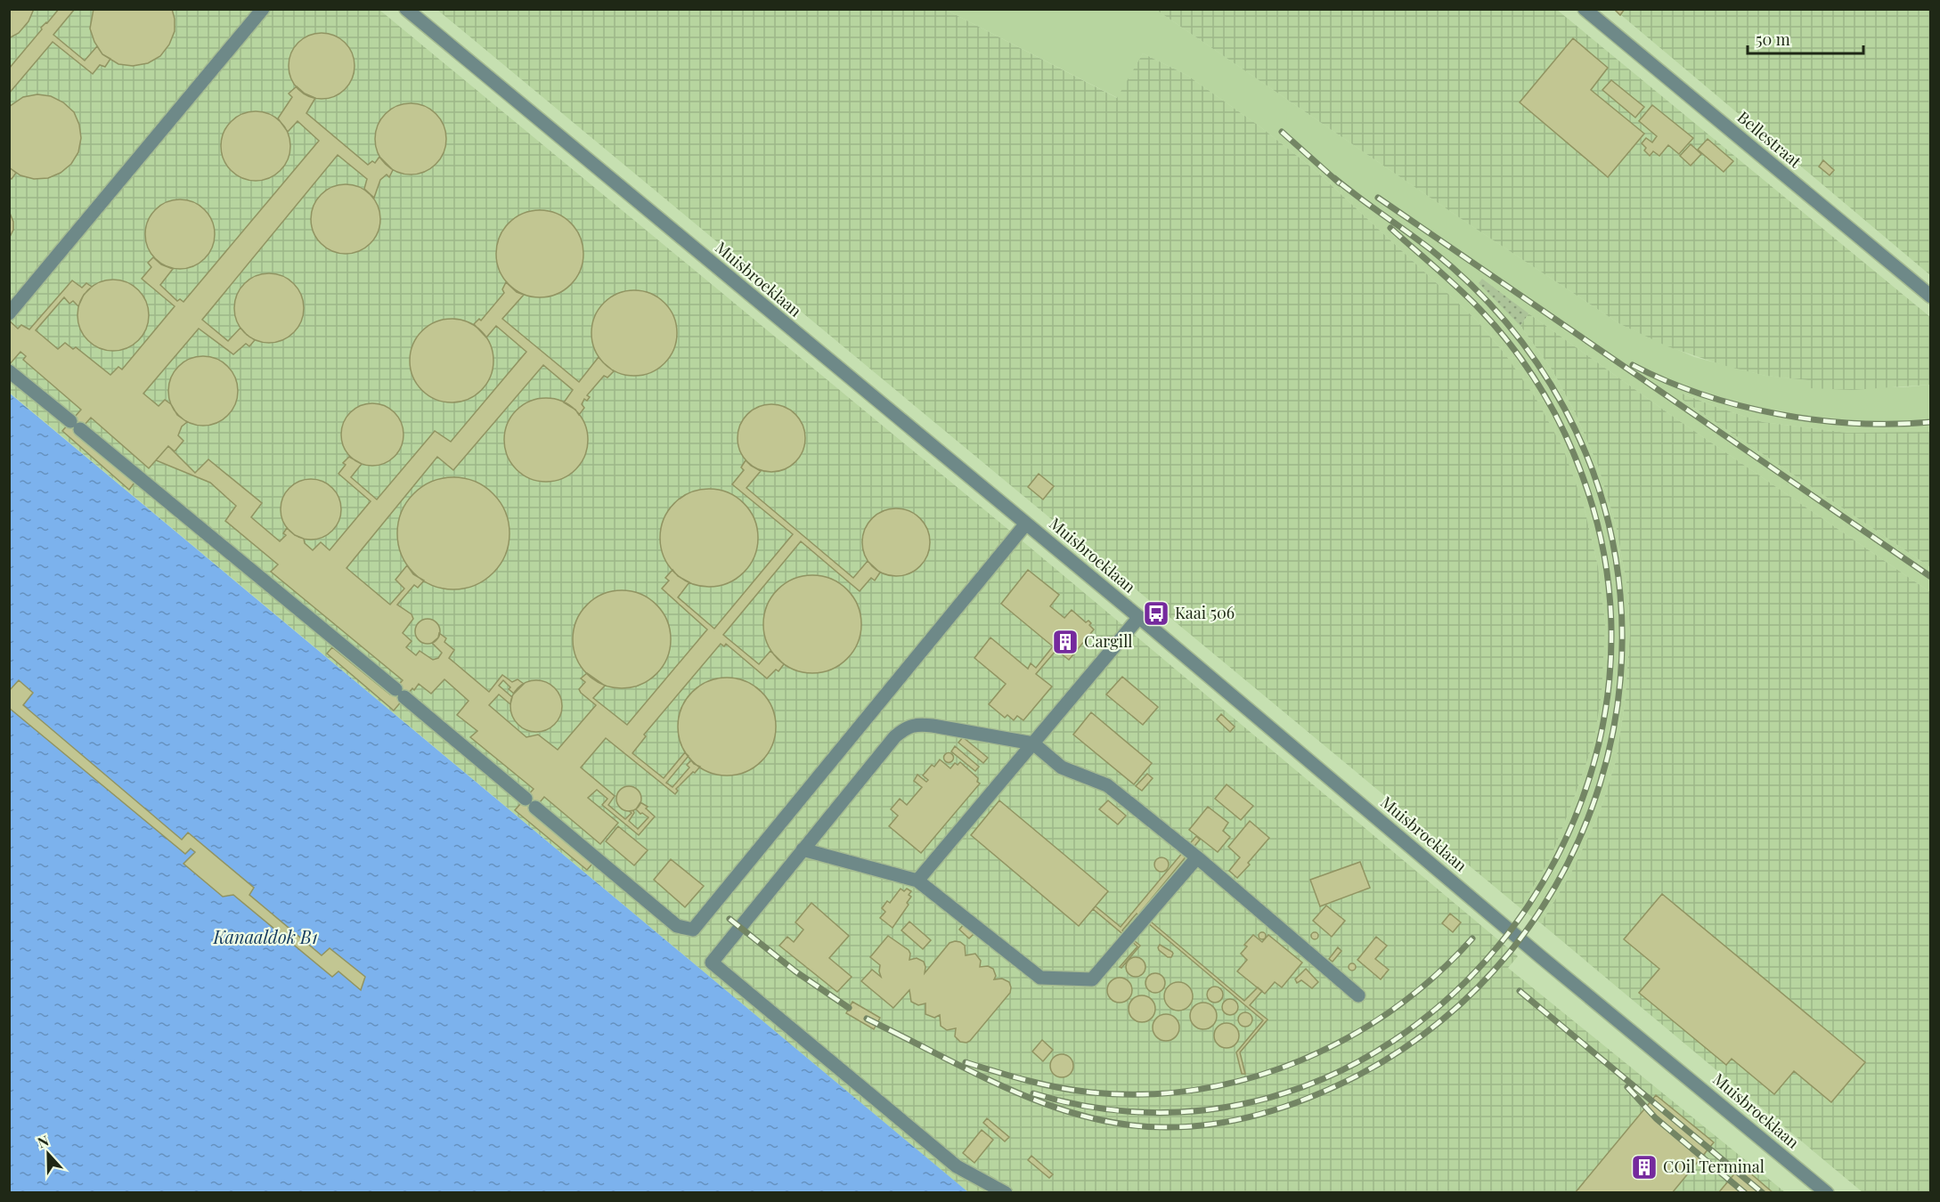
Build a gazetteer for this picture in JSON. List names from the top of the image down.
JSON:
{
  "streets": {
    "street": ["Bellestraat", "Muisbroeklaan"]
  },
  "water": ["Kanaaldok B1"],
  "places": {
    "bus stop": ["Kaai 506"],
    "building": ["Cargill", "COil Terminal"]
  },
  "scale_bar": "50 m",
  "north": "top"
}
